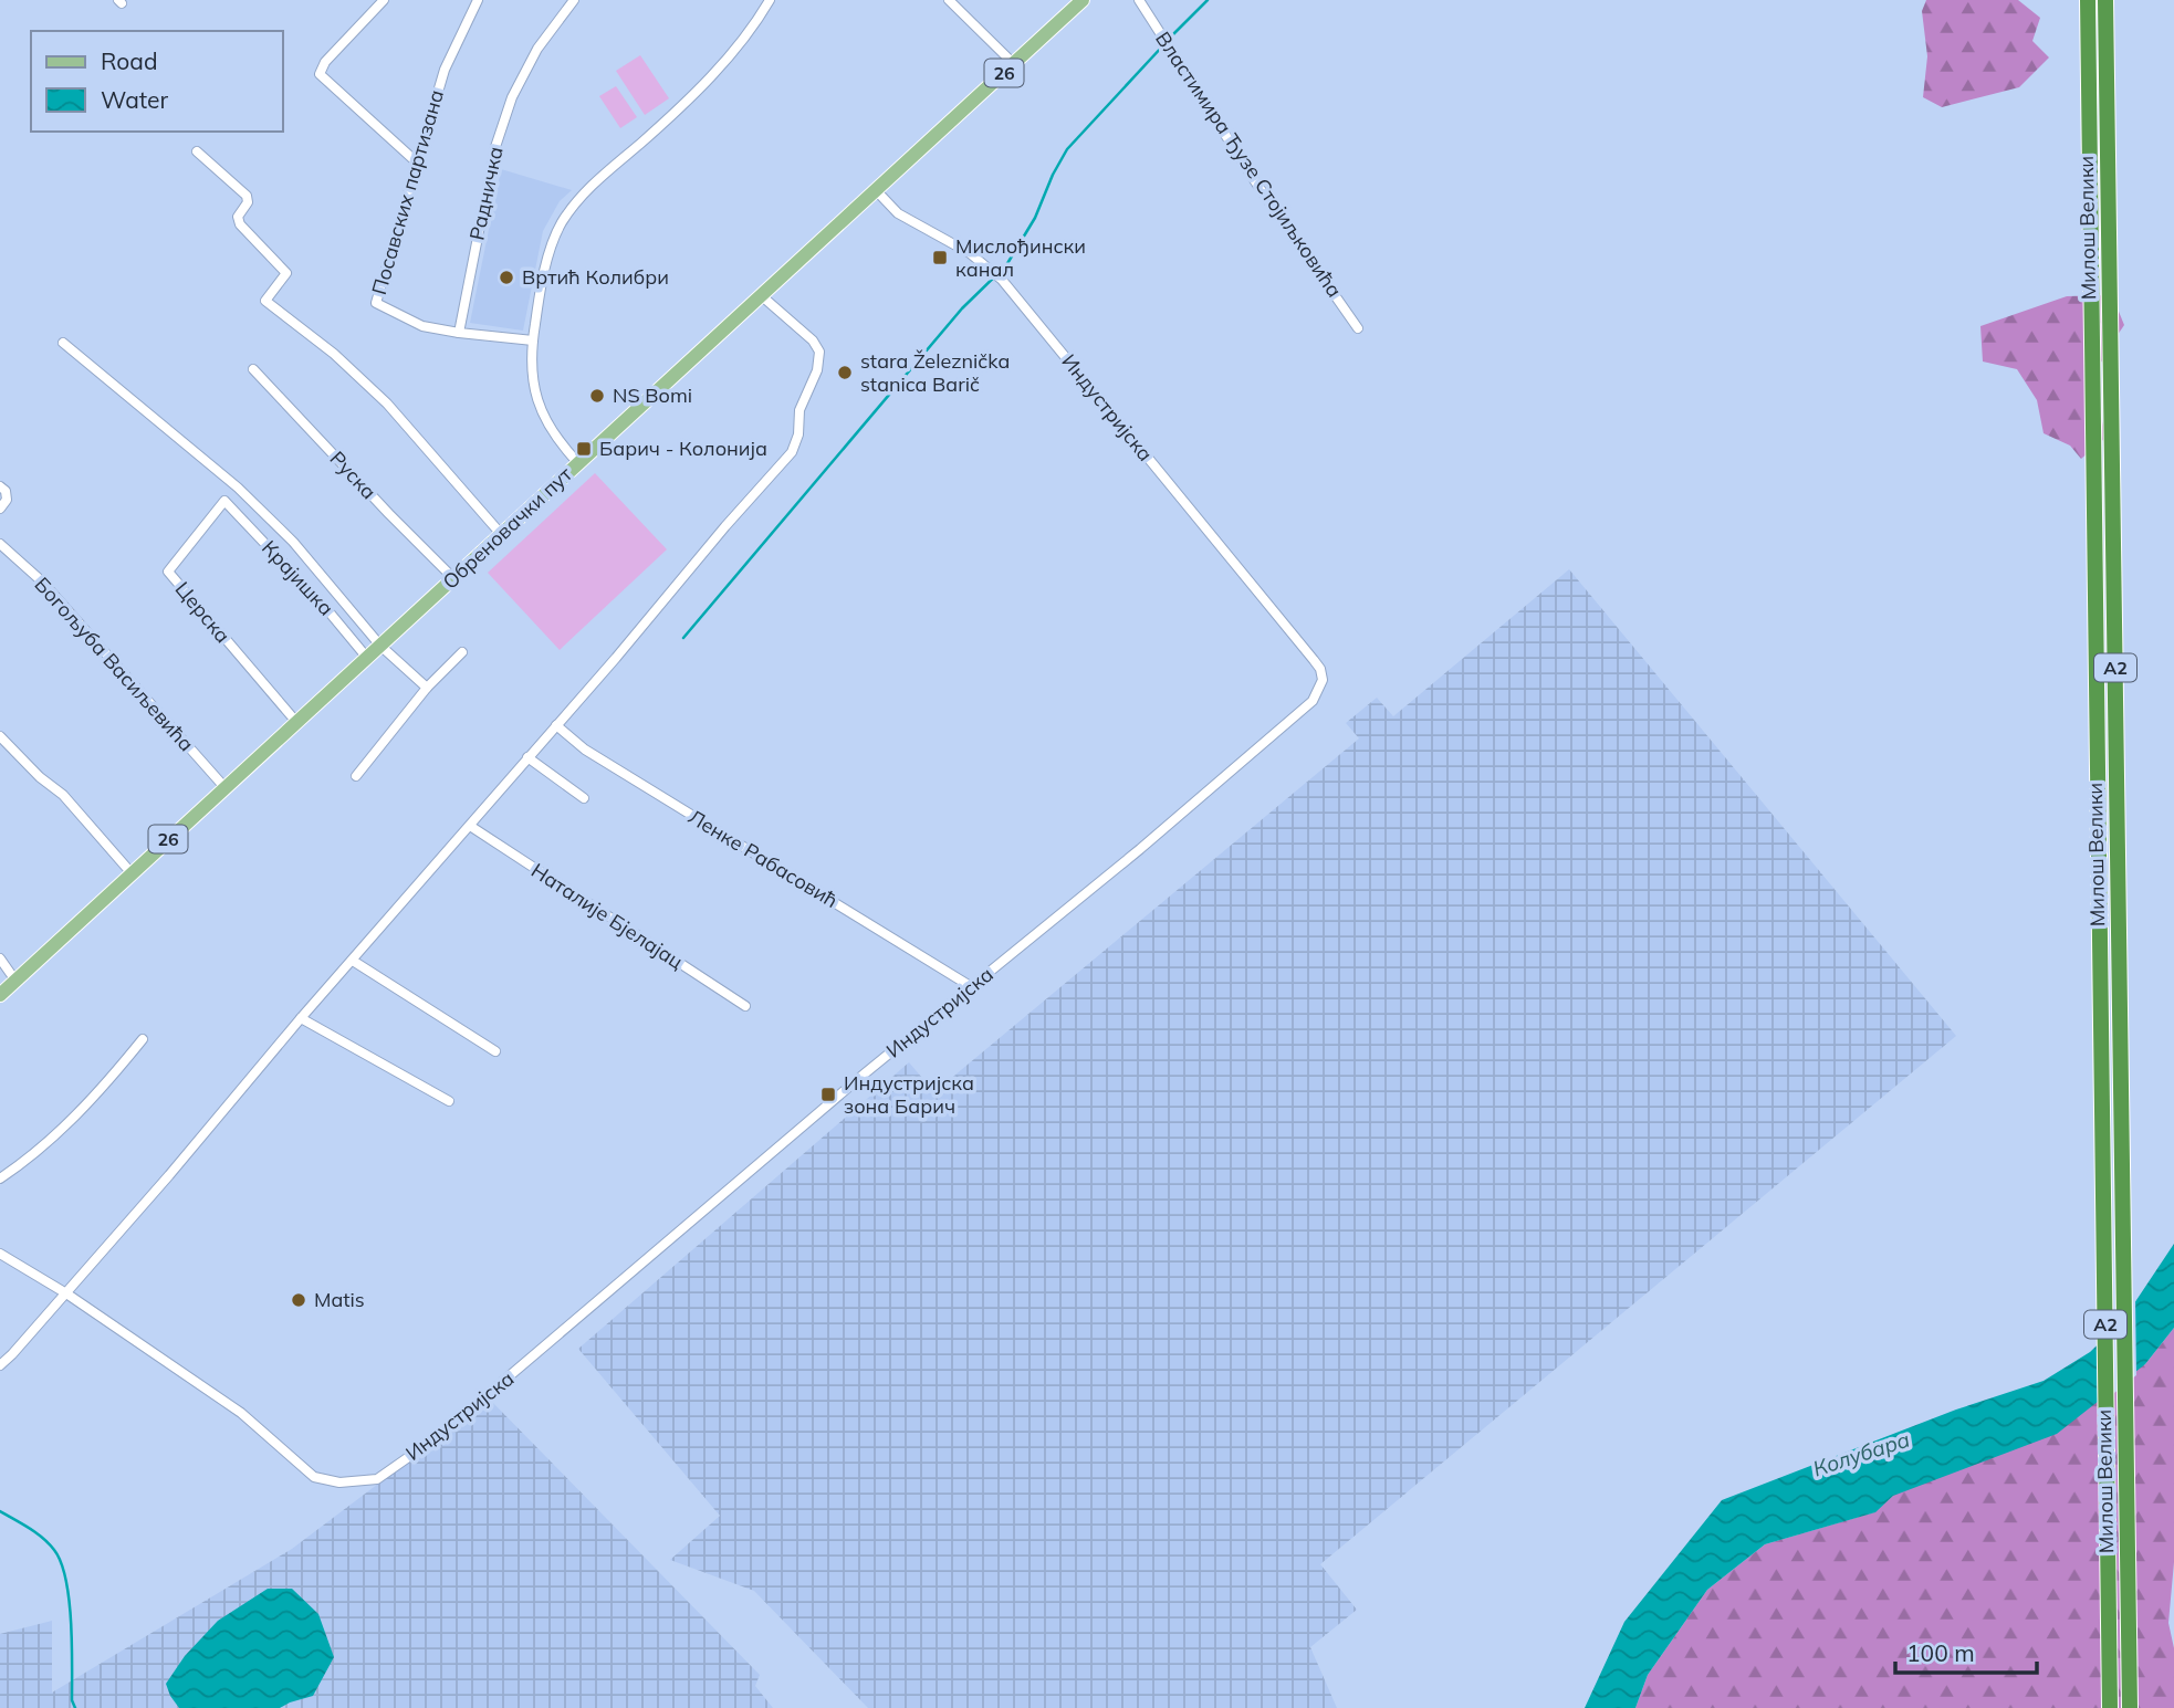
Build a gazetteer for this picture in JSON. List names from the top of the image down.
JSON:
{
  "streets": {
    "highway": ["Милош Велики", "A2"],
    "main road": ["26", "Обреновачки пут"],
    "street": [
      "Властимира Ђузе Стојиљковића",
      "Посавских партизана",
      "Радничка",
      "Индустријска",
      "Руска",
      "Крајишка",
      "Церска",
      "Богољуба Васиљевића",
      "Ленке Рабасовић",
      "Наталије Бјелајац"
    ]
  },
  "crossings": [
    ["Посавских партизана", "Радничка"],
    ["Индустријска", "Обреновачки пут"],
    ["Индустријска", "Ленке Рабасовић"],
    ["Руска", "Обреновачки пут"],
    ["Обреновачки пут", "Крајишка"],
    ["Обреновачки пут", "Церска"],
    ["Обреновачки пут", "Богољуба Васиљевића"],
    ["Крајишка", "Церска"]
  ],
  "water": ["Колубара"],
  "places": {
    "transit": ["Мислођински канал", "Барич - Колонија", "Индустријска зона Барич"],
    "other": [
      "Вртић Колибри",
      "stara Železnička stanica Barič",
      "NS Bomi",
      "Matis"
    ]
  },
  "legend": ["Road", "Water"],
  "scale_bar": "100 m"
}
